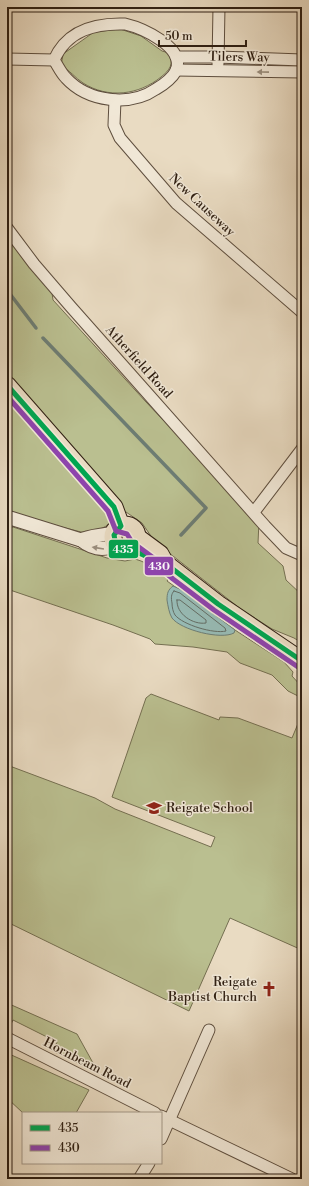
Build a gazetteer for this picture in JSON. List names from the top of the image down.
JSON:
{
  "streets": {
    "street": [
      "Tilers Way",
      "New Causeway",
      "Atherfield Road",
      "Hornbeam Road"
    ]
  },
  "crossings": [
    ["Tilers Way", "New Causeway"]
  ],
  "places": {
    "school or university": ["Reigate School"],
    "church": ["Reigate Baptist Church"]
  },
  "lines": ["transit line 435", "transit line 430"],
  "legend": ["435", "430"],
  "scale_bar": "50 m"
}
